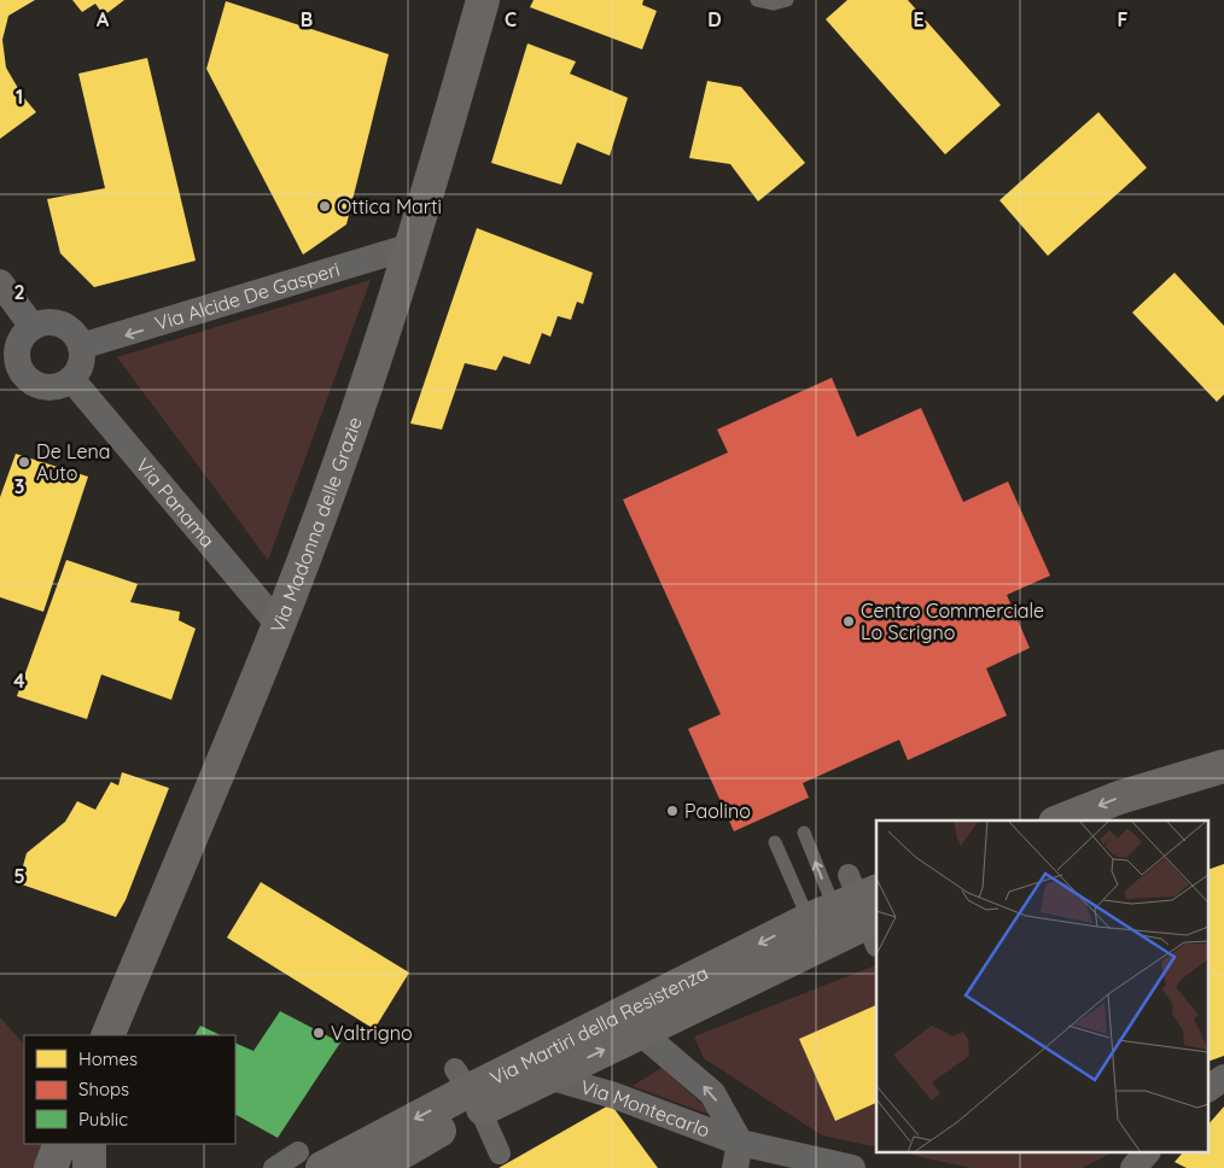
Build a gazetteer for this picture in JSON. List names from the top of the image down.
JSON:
{
  "streets": {
    "main road": ["Via Madonna delle Grazie", "Via Martiri della Resistenza"],
    "street": ["Via Alcide De Gasperi", "Via Panama", "Via Montecarlo"]
  },
  "crossings": [
    ["Via Alcide De Gasperi", "Via Panama"],
    ["Via Alcide De Gasperi", "Via Madonna delle Grazie"],
    ["Via Panama", "Via Madonna delle Grazie"],
    ["Via Martiri della Resistenza", "Via Montecarlo"]
  ],
  "one_way": ["Via Alcide De Gasperi"],
  "places": [
    "Ottica Marti",
    "De Lena Auto",
    "Centro Commerciale Lo Scrigno",
    "Paolino",
    "Valtrigno"
  ],
  "legend": ["Homes", "Shops", "Public"],
  "grid": {
    "columns": [
      "A",
      "B",
      "C",
      "D",
      "E",
      "F"
    ],
    "rows": [
      "1",
      "2",
      "3",
      "4",
      "5"
    ]
  }
}
